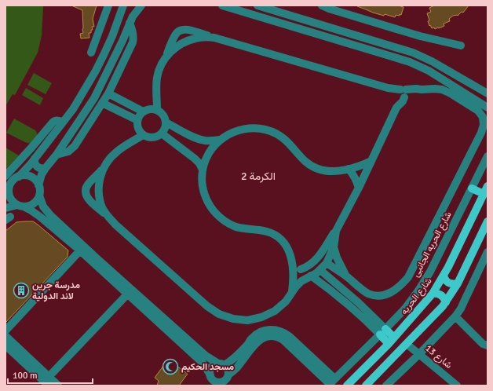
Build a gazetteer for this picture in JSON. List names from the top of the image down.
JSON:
{
  "streets": {
    "main road": ["شارع الحريه"],
    "street": ["شارع الحريه الجانبى", "شارع 13"]
  },
  "districts": ["الكرمة 2"],
  "places": {
    "building": ["مدرسة جرين لاند الدولية"],
    "mosque": ["مسجد الحكيم"]
  },
  "scale_bar": "100 m"
}
